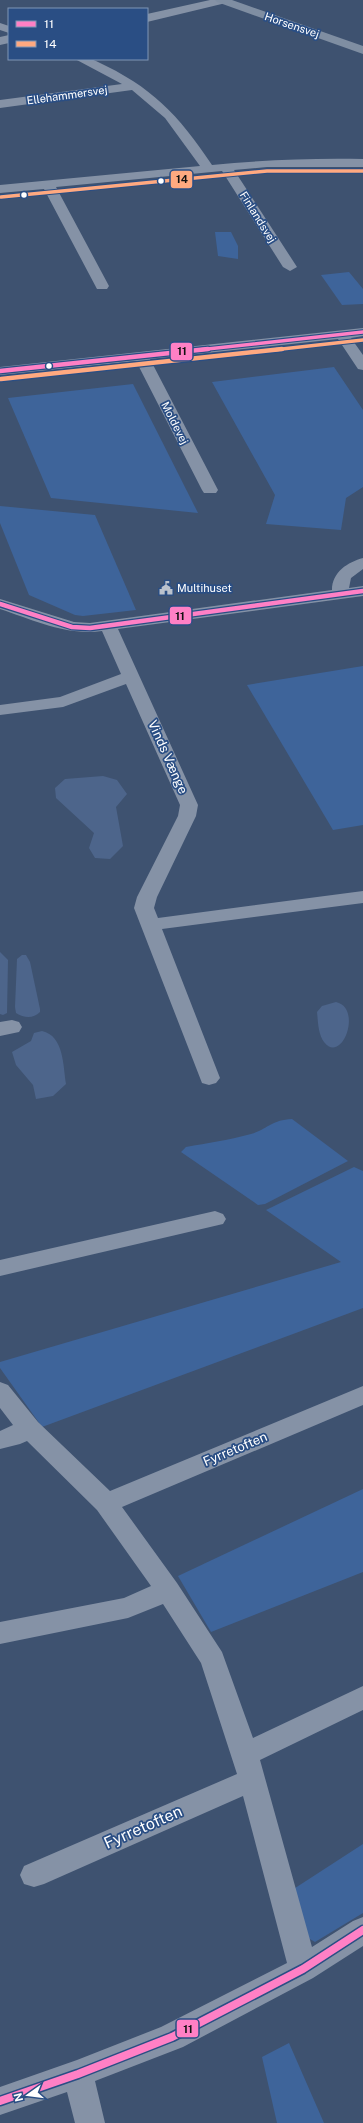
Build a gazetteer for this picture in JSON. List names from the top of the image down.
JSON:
{
  "streets": {
    "main road": ["Horsensvej"],
    "street": [
      "Ellehammersvej",
      "Finlandsvej",
      "Moldevej",
      "Vinds Vænge",
      "Fyrretoften"
    ]
  },
  "places": {
    "public building": ["Multihuset"]
  },
  "lines": ["transit line 14", "transit line 11"],
  "legend": ["11", "14"],
  "north": "left"
}
